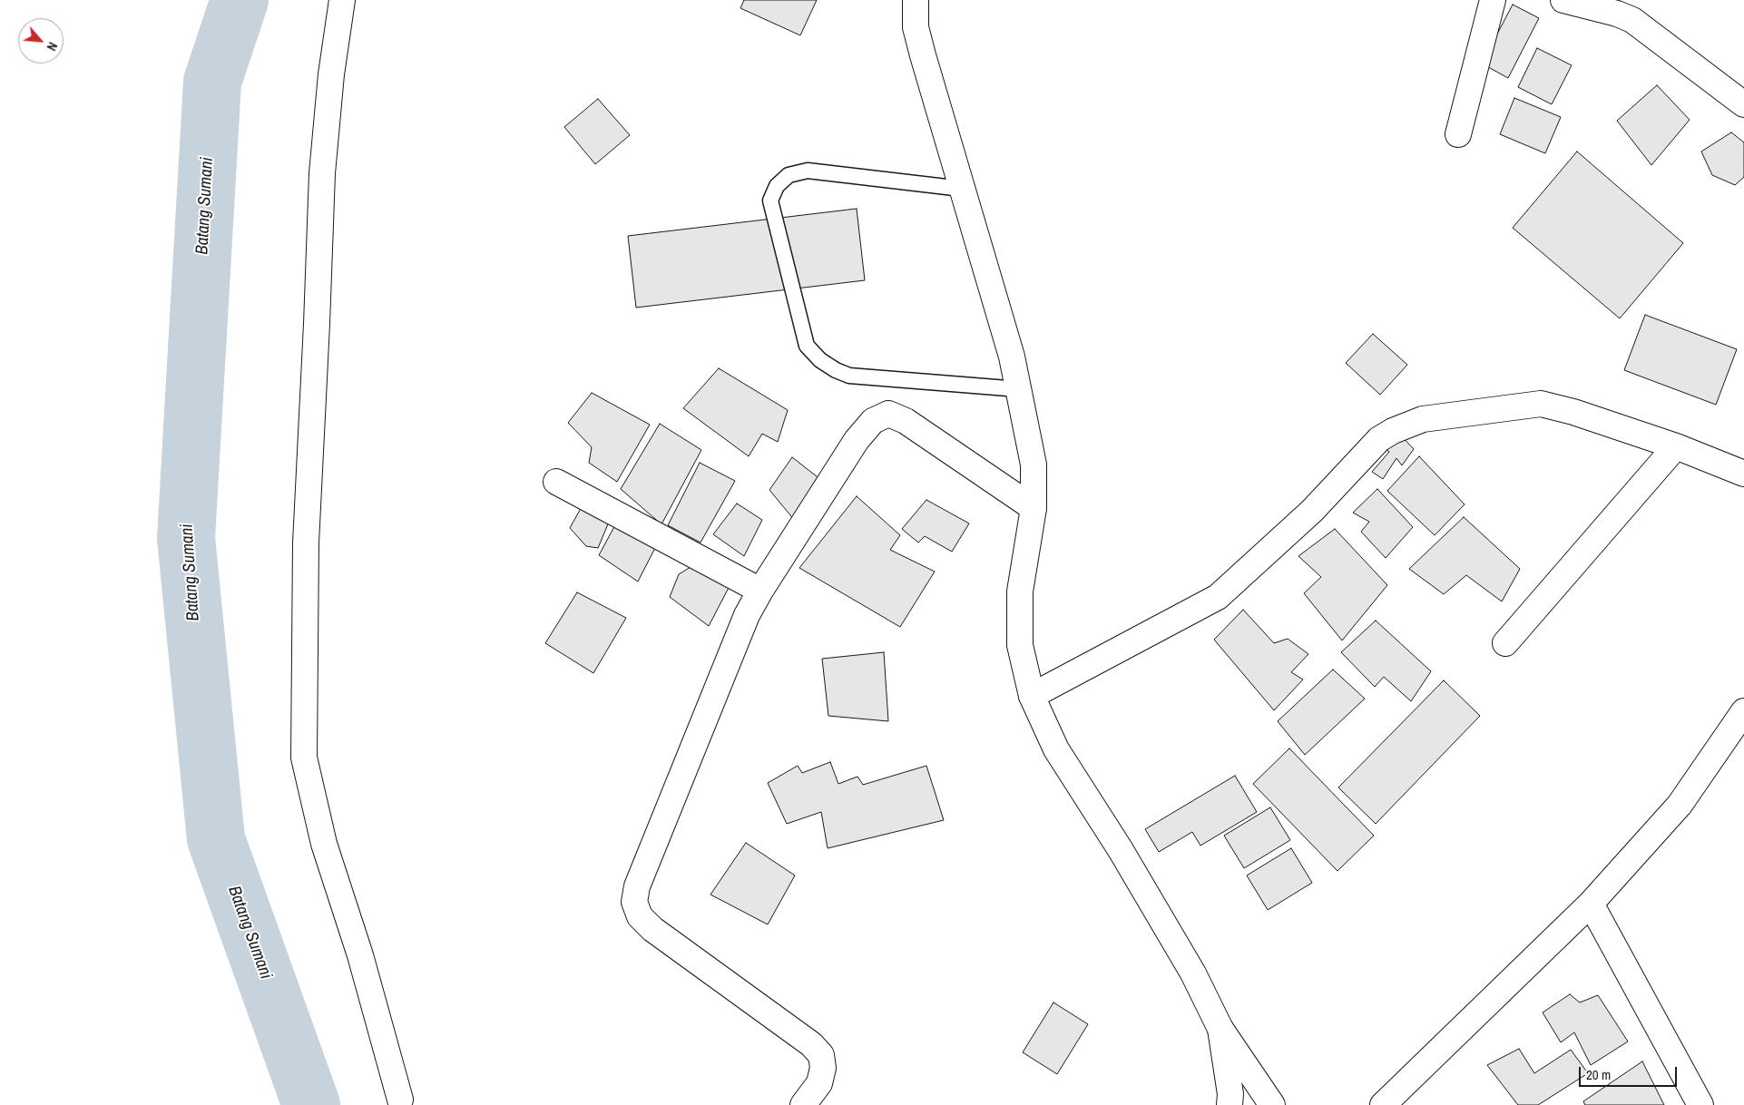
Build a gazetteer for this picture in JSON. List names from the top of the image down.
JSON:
{
  "water": ["Batang Sumani"],
  "scale_bar": "20 m",
  "north": "bottom right"
}
